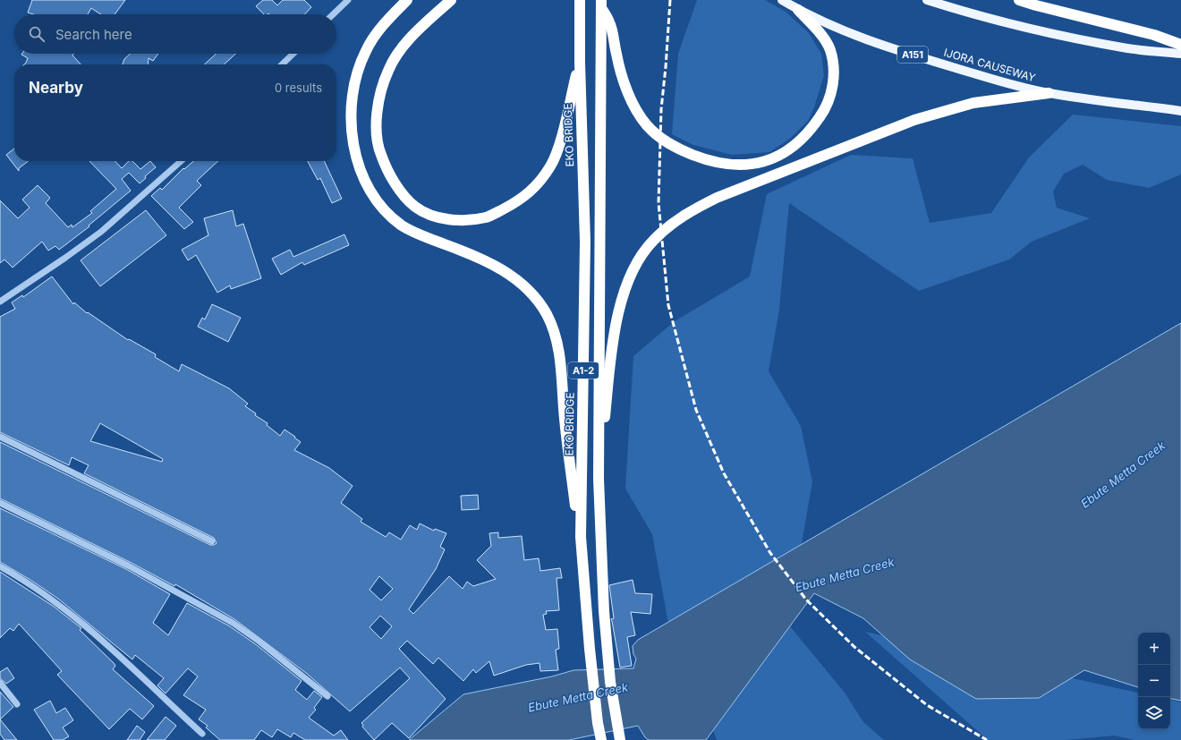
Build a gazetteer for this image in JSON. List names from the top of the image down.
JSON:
{
  "streets": {
    "highway": ["EKO BRIDGE", "A1-2"],
    "main road": ["A151", "IJORA CAUSEWAY"]
  },
  "water": ["Ebute Metta Creek"],
  "page": {
    "search": "Search here",
    "heading": ["Nearby", "0 results"],
    "map_buttons": ["+", "−"]
  }
}
